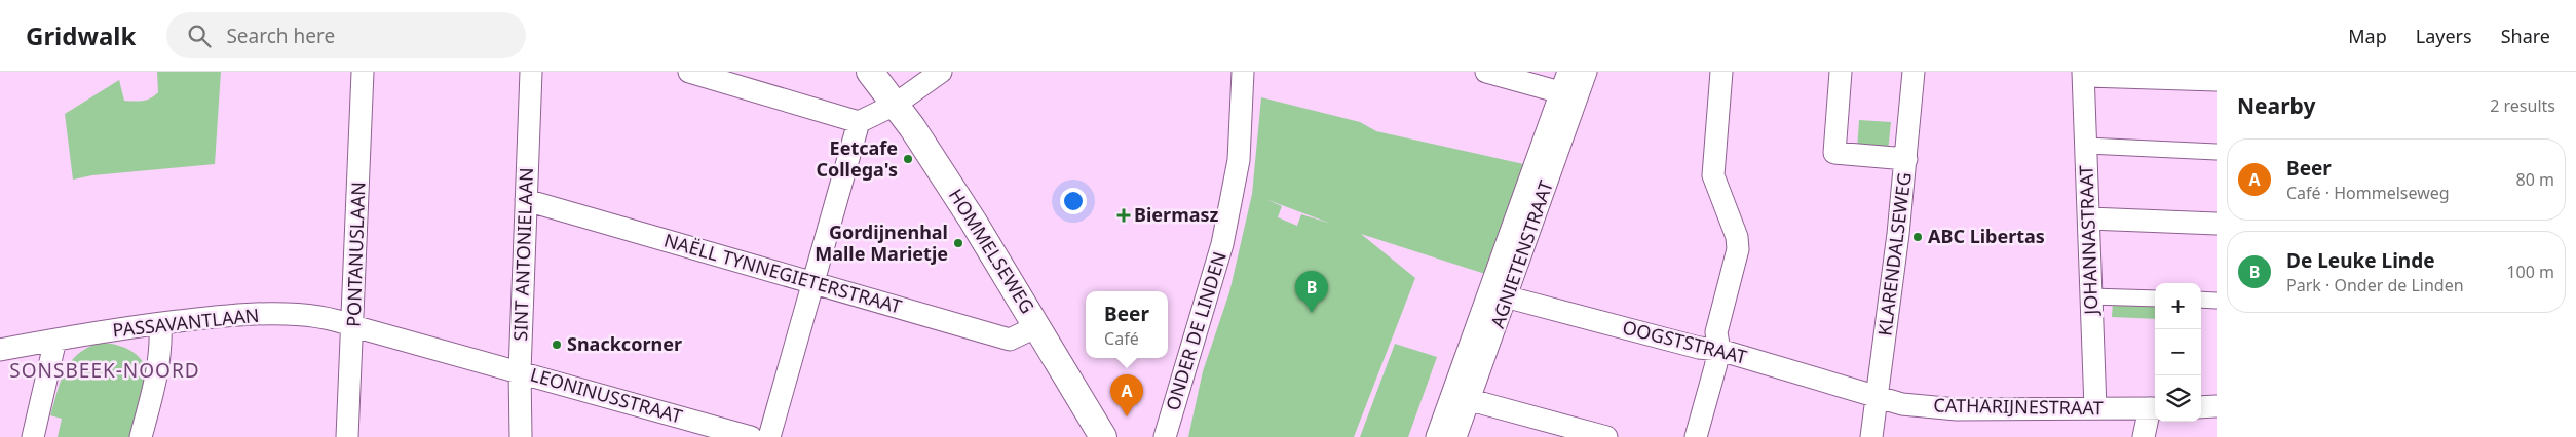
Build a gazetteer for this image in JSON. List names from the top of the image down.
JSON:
{
  "streets": {
    "street": [
      "JOHANNASTRAAT",
      "HOMMELSEWEG",
      "PONTANUSLAAN",
      "SINT ANTONIELAAN",
      "AGNIETENSTRAAT",
      "KLARENDALSEWEG",
      "NAËLL TYNNEGIETERSTRAAT",
      "PASSAVANTLAAN",
      "ONDER DE LINDEN",
      "OOGSTSTRAAT",
      "LEONINUSSTRAAT",
      "CATHARIJNESTRAAT"
    ]
  },
  "crossings": [
    ["JOHANNASTRAAT", "CATHARIJNESTRAAT"],
    ["HOMMELSEWEG", "NAËLL TYNNEGIETERSTRAAT"],
    ["PONTANUSLAAN", "PASSAVANTLAAN"],
    ["SINT ANTONIELAAN", "NAËLL TYNNEGIETERSTRAAT"],
    ["SINT ANTONIELAAN", "PASSAVANTLAAN"],
    ["SINT ANTONIELAAN", "LEONINUSSTRAAT"],
    ["AGNIETENSTRAAT", "OOGSTSTRAAT"],
    ["KLARENDALSEWEG", "OOGSTSTRAAT"],
    ["KLARENDALSEWEG", "CATHARIJNESTRAAT"],
    ["PASSAVANTLAAN", "LEONINUSSTRAAT"],
    ["OOGSTSTRAAT", "CATHARIJNESTRAAT"]
  ],
  "districts": ["SONSBEEK-NOORD"],
  "places": {
    "other": [
      "Eetcafe Collega's",
      "ABC Libertas",
      "Gordijnenhal Malle Marietje",
      "Snackcorner"
    ],
    "health": ["Biermasz"]
  },
  "page": {
    "header": "Gridwalk",
    "search": "Search here",
    "nav": ["Map", "Layers", "Share"],
    "heading": ["Nearby", "2 results"],
    "list": [
      {
        "mark": "A",
        "name": "Beer",
        "note": "Café · Hommelseweg",
        "value": "80 m"
      },
      {
        "mark": "B",
        "name": "De Leuke Linde",
        "note": "Park · Onder de Linden",
        "value": "100 m"
      }
    ],
    "pins": ["B", "A"],
    "map_buttons": ["+", "−"],
    "popup": ["Beer", "Café"]
  }
}
